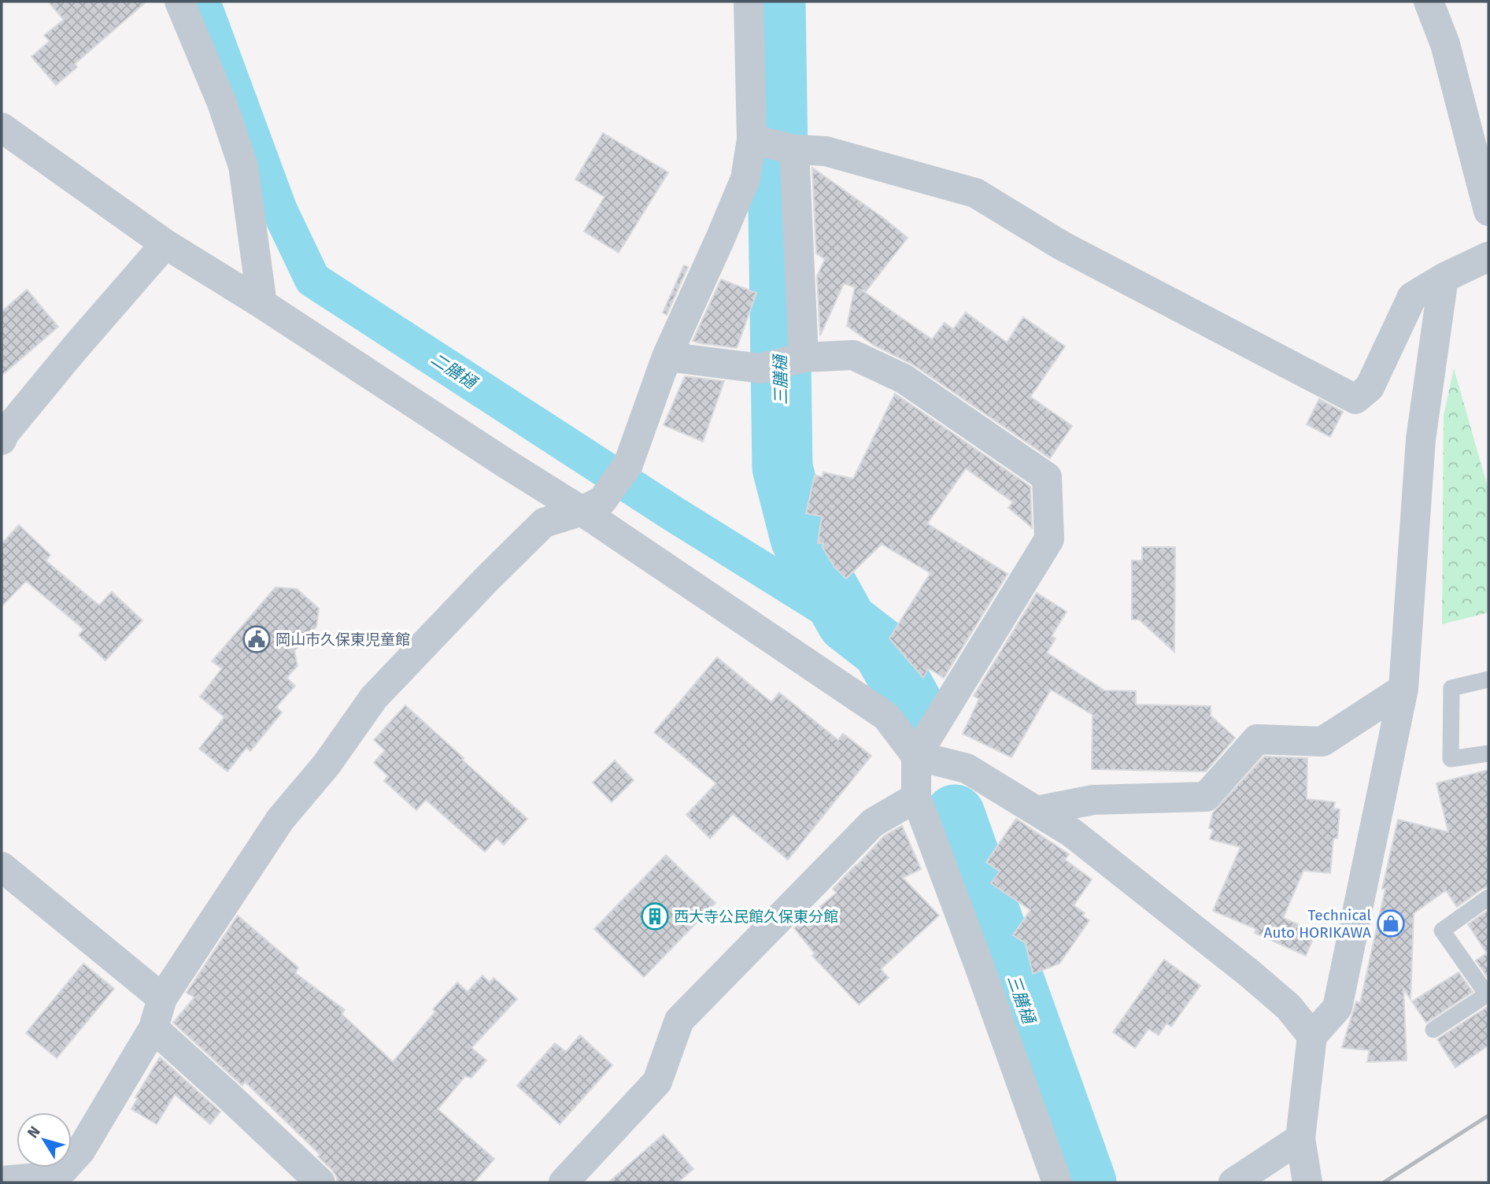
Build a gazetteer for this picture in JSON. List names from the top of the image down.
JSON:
{
  "water": ["二膳樋", "三膳樋"],
  "places": {
    "public building": ["岡山市久保東児童館"],
    "building": ["西大寺公民館久保東分館"],
    "shop": ["Technical Auto HORIKAWA"]
  },
  "north": "top left"
}
